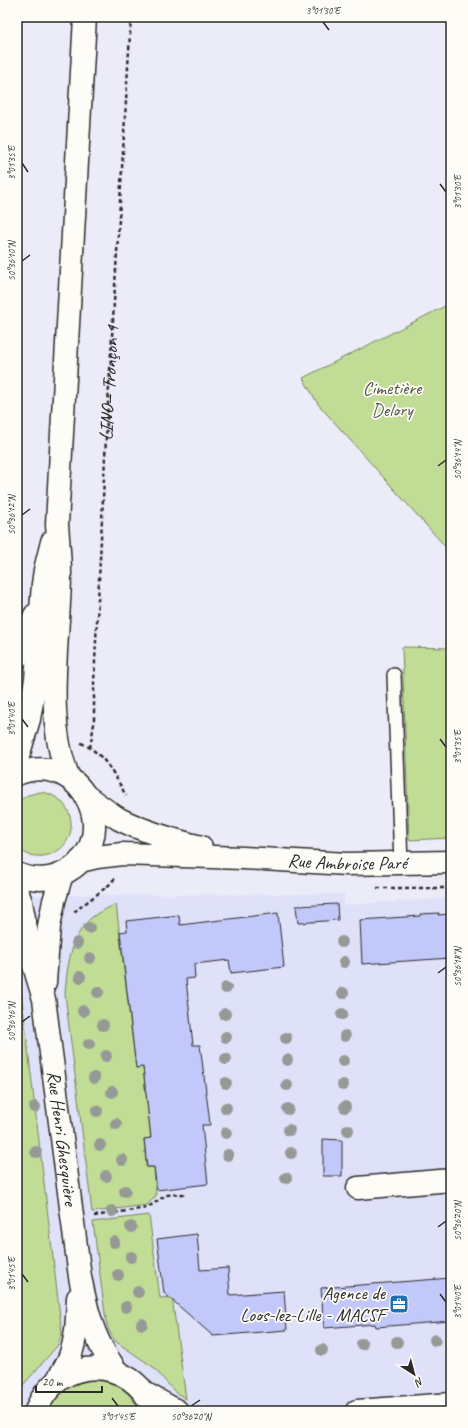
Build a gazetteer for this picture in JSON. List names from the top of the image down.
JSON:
{
  "streets": {
    "street": ["Rue Ambroise Paré", "Rue Henri Ghesquière"],
    "path": ["LINO— Tronçon 1"]
  },
  "parks": ["Cimetière Delory"],
  "places": {
    "office": ["Agence de Loos-lez-Lille - MACSF"]
  },
  "scale_bar": "20 m",
  "north": "bottom right",
  "coordinates": [
    "3°01'30\"E",
    "3°01'35\"E",
    "50°36'10\"N",
    "50°36'14\"N",
    "50°36'12\"N",
    "3°01'40\"E",
    "50°36'18\"N",
    "50°36'16\"N",
    "50°36'20\"N",
    "3°01'45\"E"
  ]
}
